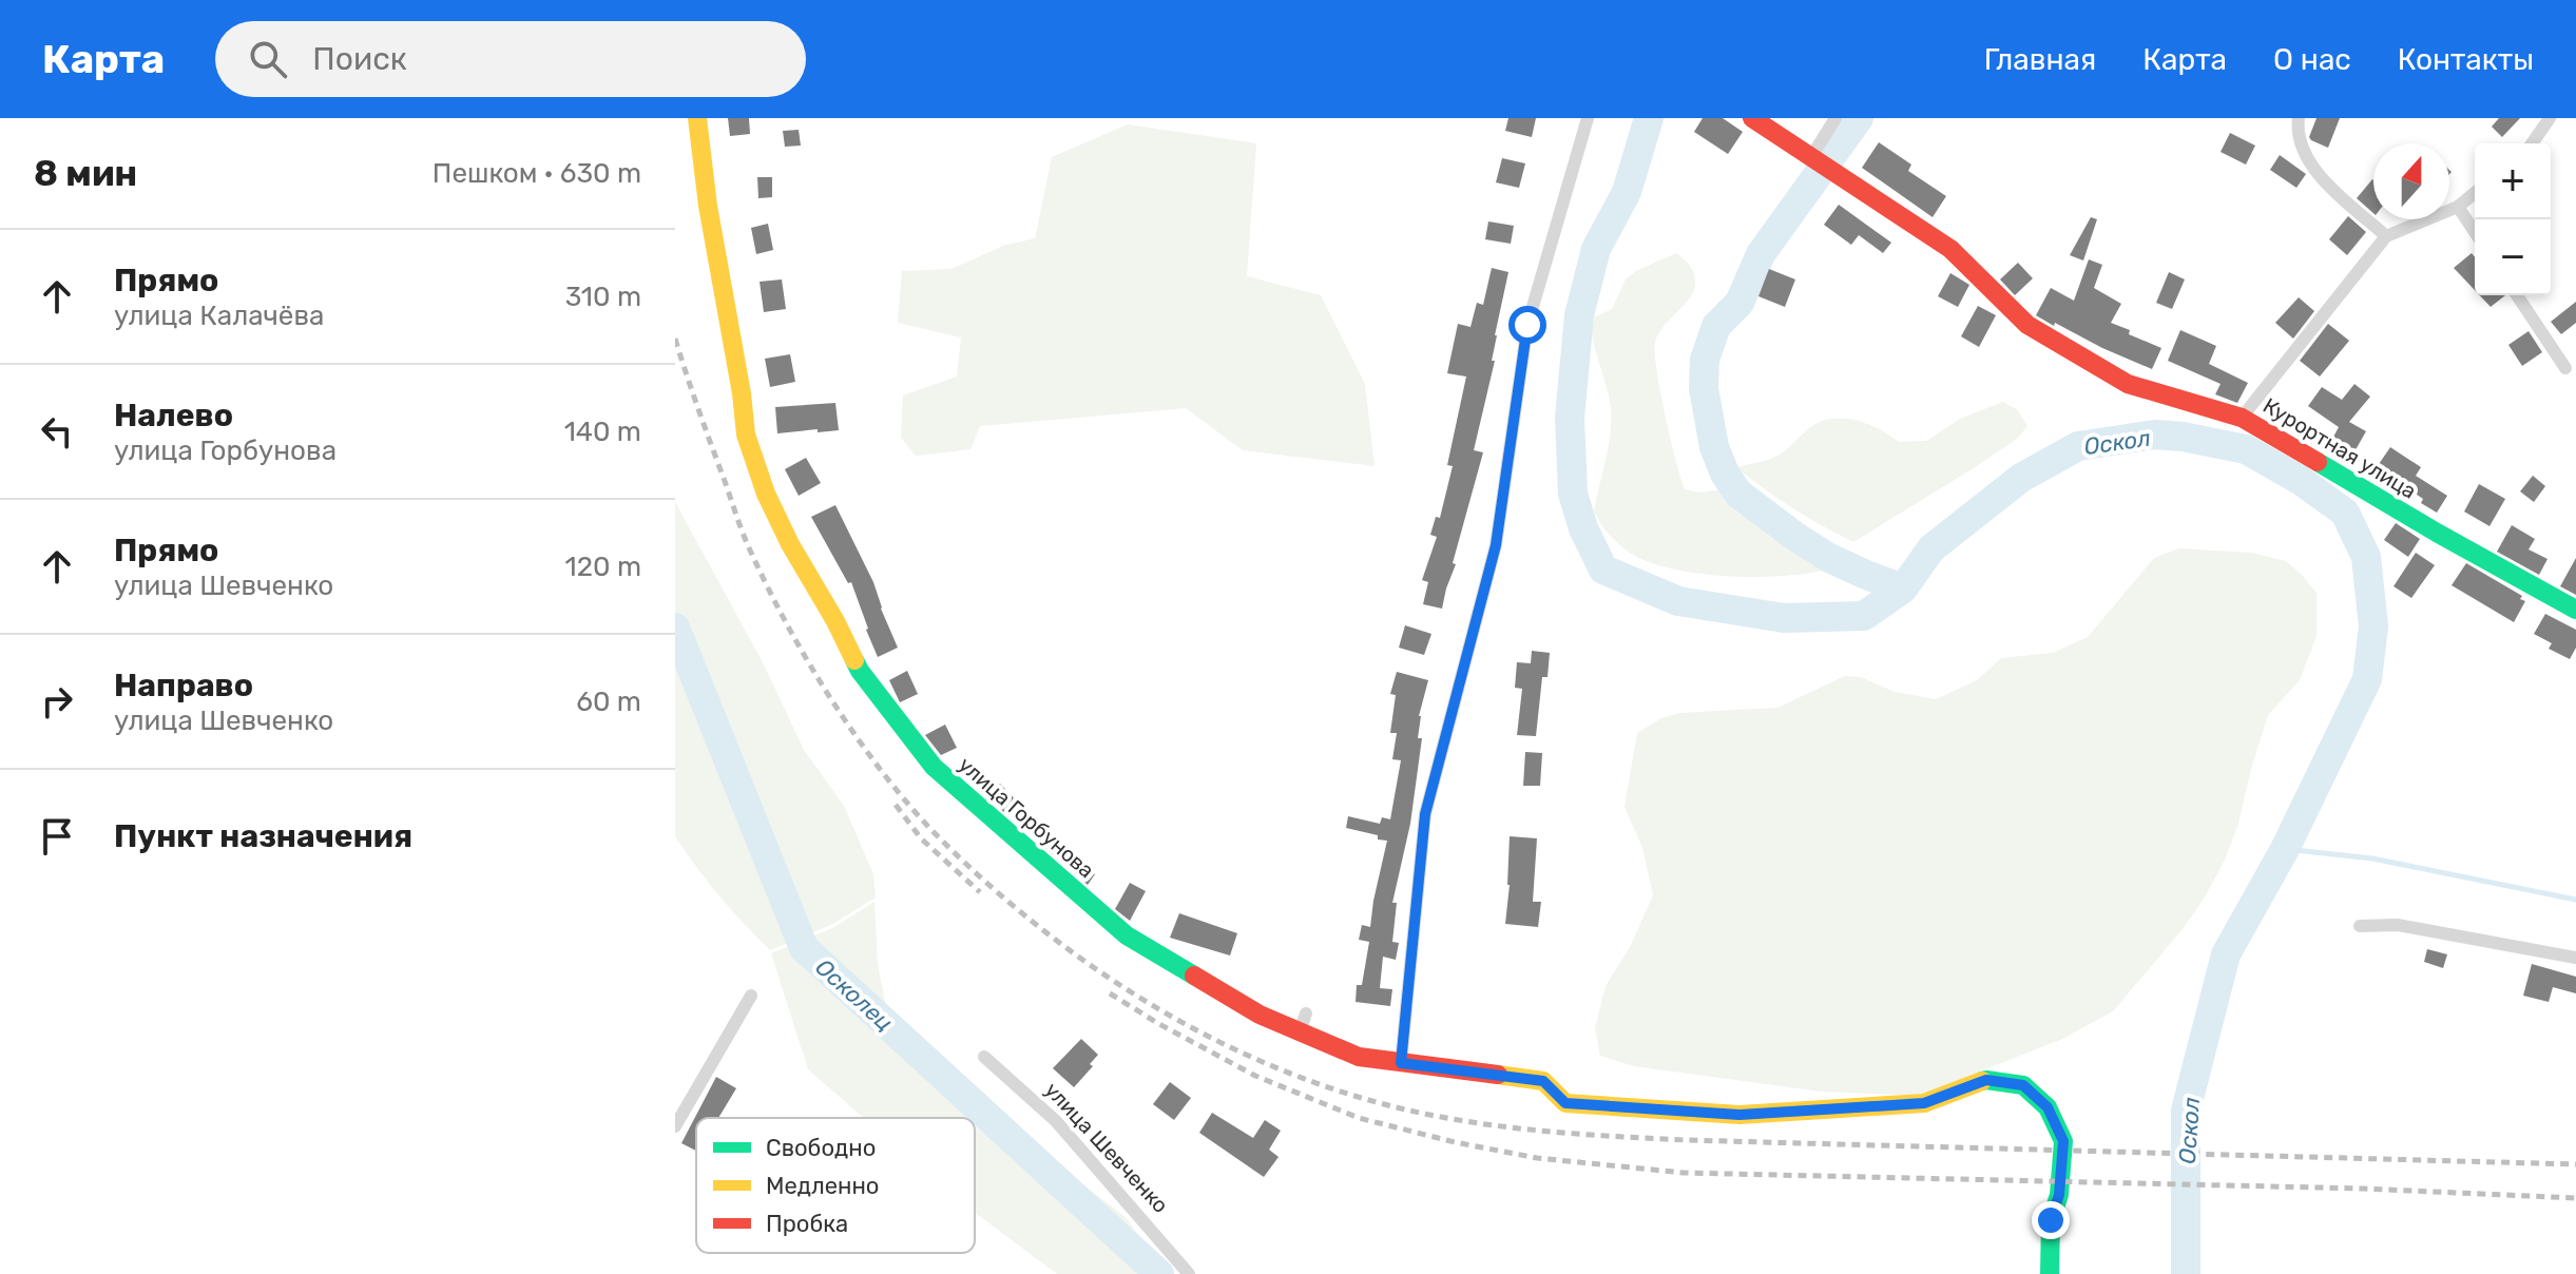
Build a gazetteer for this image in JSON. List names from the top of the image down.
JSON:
{
  "streets": {
    "street": ["Курортная улица", "улица Горбунова", "улица Шевченко"]
  },
  "water": ["Оскол", "Осколец"],
  "legend": ["Свободно", "Медленно", "Пробка"],
  "north": "top",
  "page": {
    "header": "Карта",
    "search": "Поиск",
    "nav": [
      "Главная",
      "Карта",
      "О нас",
      "Контакты"
    ],
    "heading": ["8 мин", "Пешком · 630 m"],
    "map_buttons": ["+", "−"],
    "list": [
      ["Прямо", "улица Калачёва", "310 m"],
      ["Налево", "улица Горбунова", "140 m"],
      ["Прямо", "улица Шевченко", "120 m"],
      ["Направо", "улица Шевченко", "60 m"],
      "Пункт назначения"
    ]
  }
}
